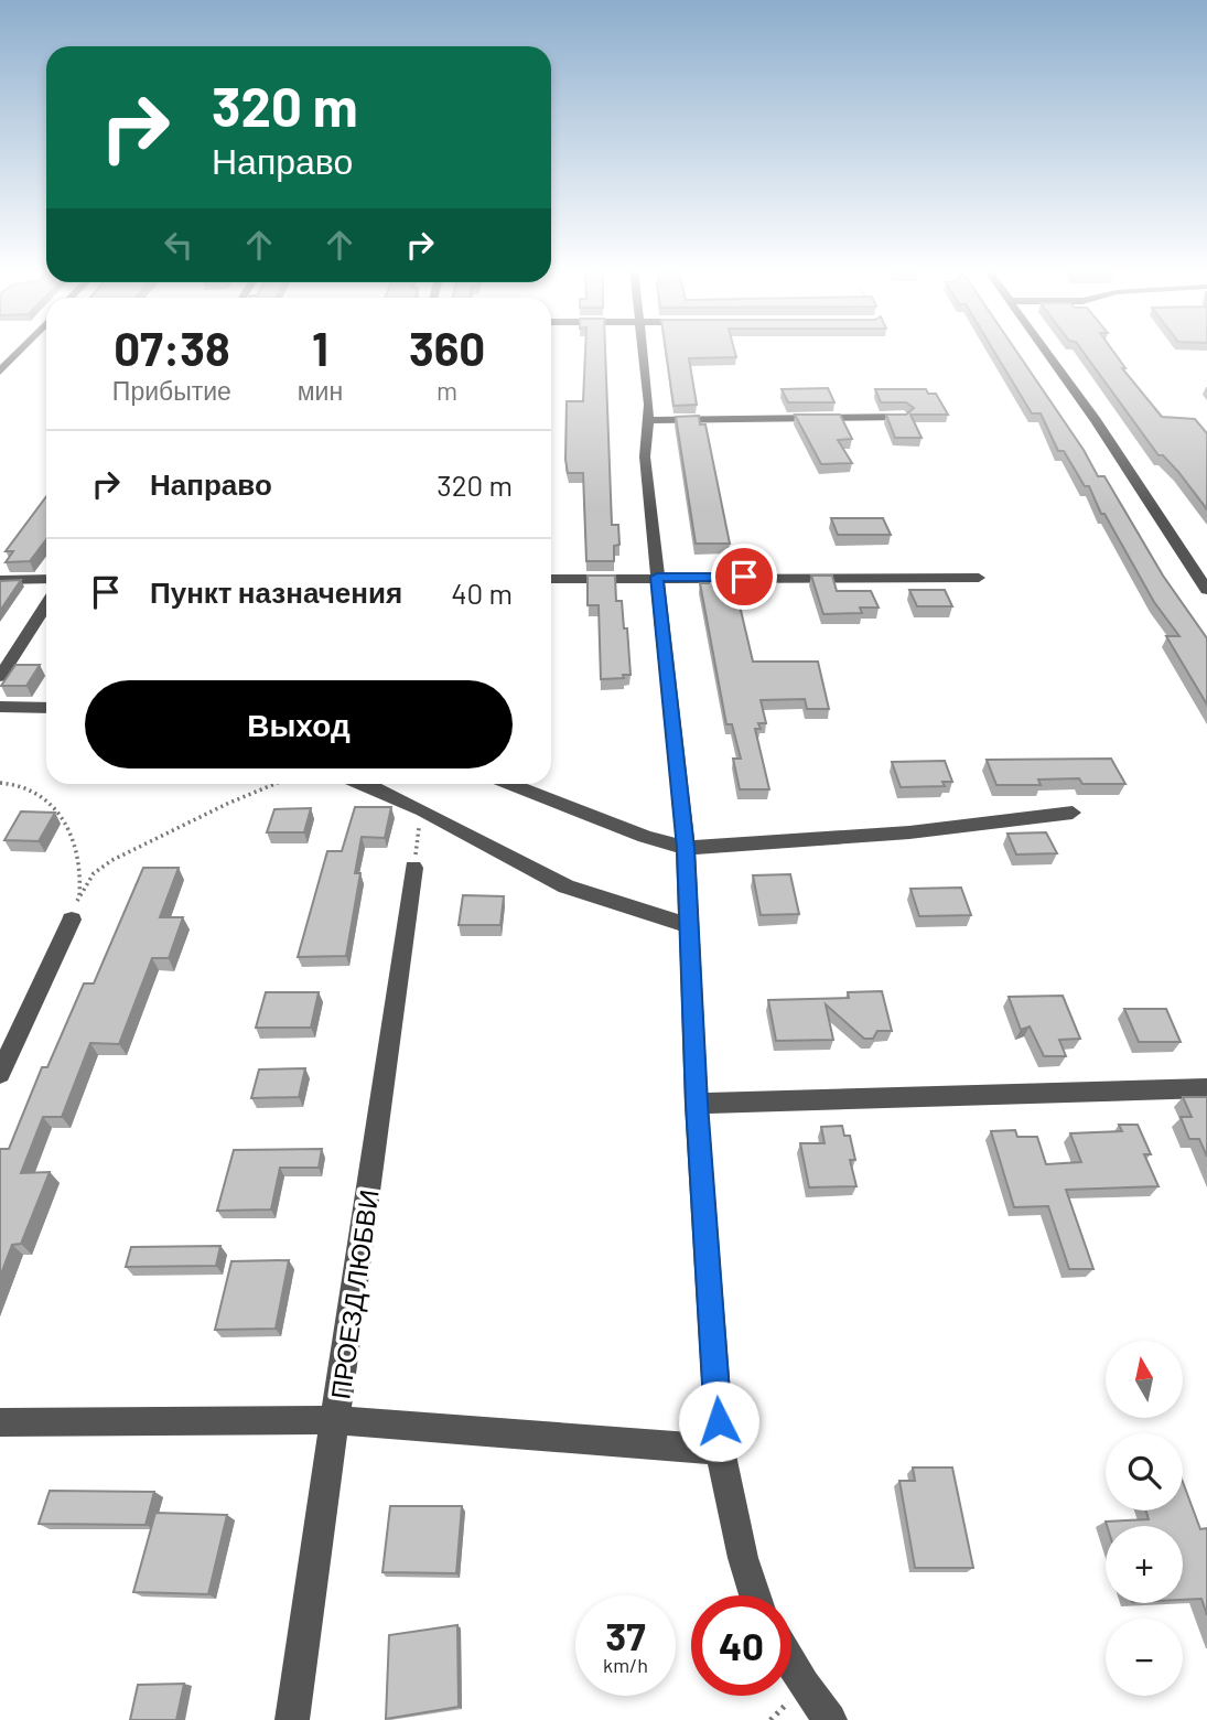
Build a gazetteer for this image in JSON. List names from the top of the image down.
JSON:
{
  "streets": {
    "street": ["ПРОЕЗД ЛЮБВИ"]
  },
  "north": "top",
  "page": {
    "turn": ["320 m", "Направо"],
    "eta": [
      "07:38",
      "Прибытие",
      "1",
      "мин",
      "360",
      "m"
    ],
    "list": [
      {
        "name": "Направо",
        "value": "320 m"
      },
      {
        "name": "Пункт назначения",
        "value": "40 m"
      }
    ],
    "buttons": "Выход",
    "map_buttons": ["+", "−"],
    "speed": "37 km/h",
    "limit": "40"
  }
}
